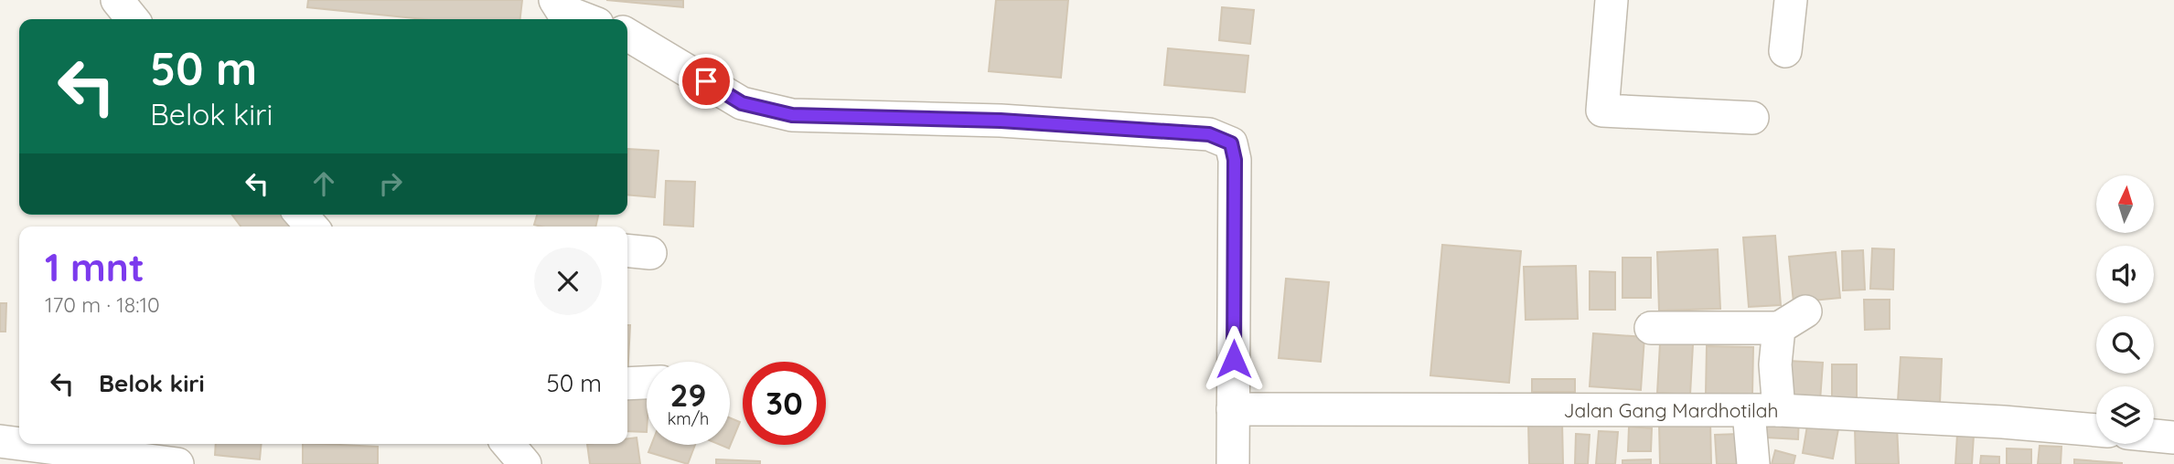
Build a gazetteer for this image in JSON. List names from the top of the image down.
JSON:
{
  "streets": {
    "street": ["Jalan Gang Mardhotilah"]
  },
  "north": "top",
  "page": {
    "turn": ["50 m", "Belok kiri"],
    "heading": ["1 mnt", "170 m · 18:10"],
    "list": [
      {
        "name": "Belok kiri",
        "value": "50 m"
      }
    ],
    "speed": "29 km/h",
    "limit": "30"
  }
}
